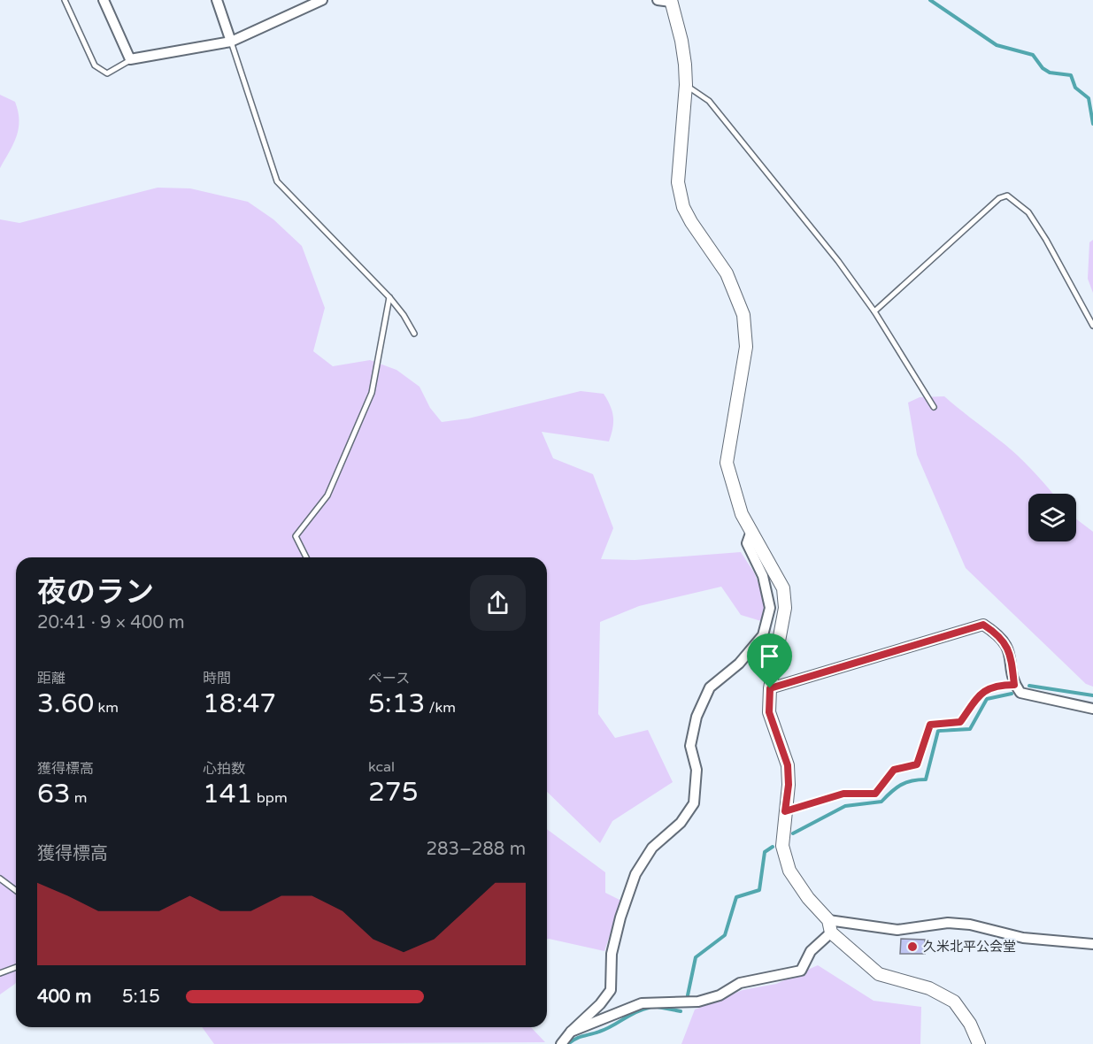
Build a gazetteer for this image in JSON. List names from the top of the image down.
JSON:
{
  "places": ["久米北平公会堂"],
  "page": {
    "heading": ["夜のラン", "20:41 · 9 × 400 m"],
    "stats": [
      ["距離", "3.60 km"],
      ["時間", "18:47"],
      ["ペース", "5:13 /km"],
      ["獲得標高", "63 m"],
      ["心拍数", "141 bpm"],
      ["kcal", "275"]
    ],
    "chart": ["獲得標高", "283–288 m"],
    "list": [
      {
        "name": "400 m",
        "note": "5:15"
      }
    ]
  }
}
